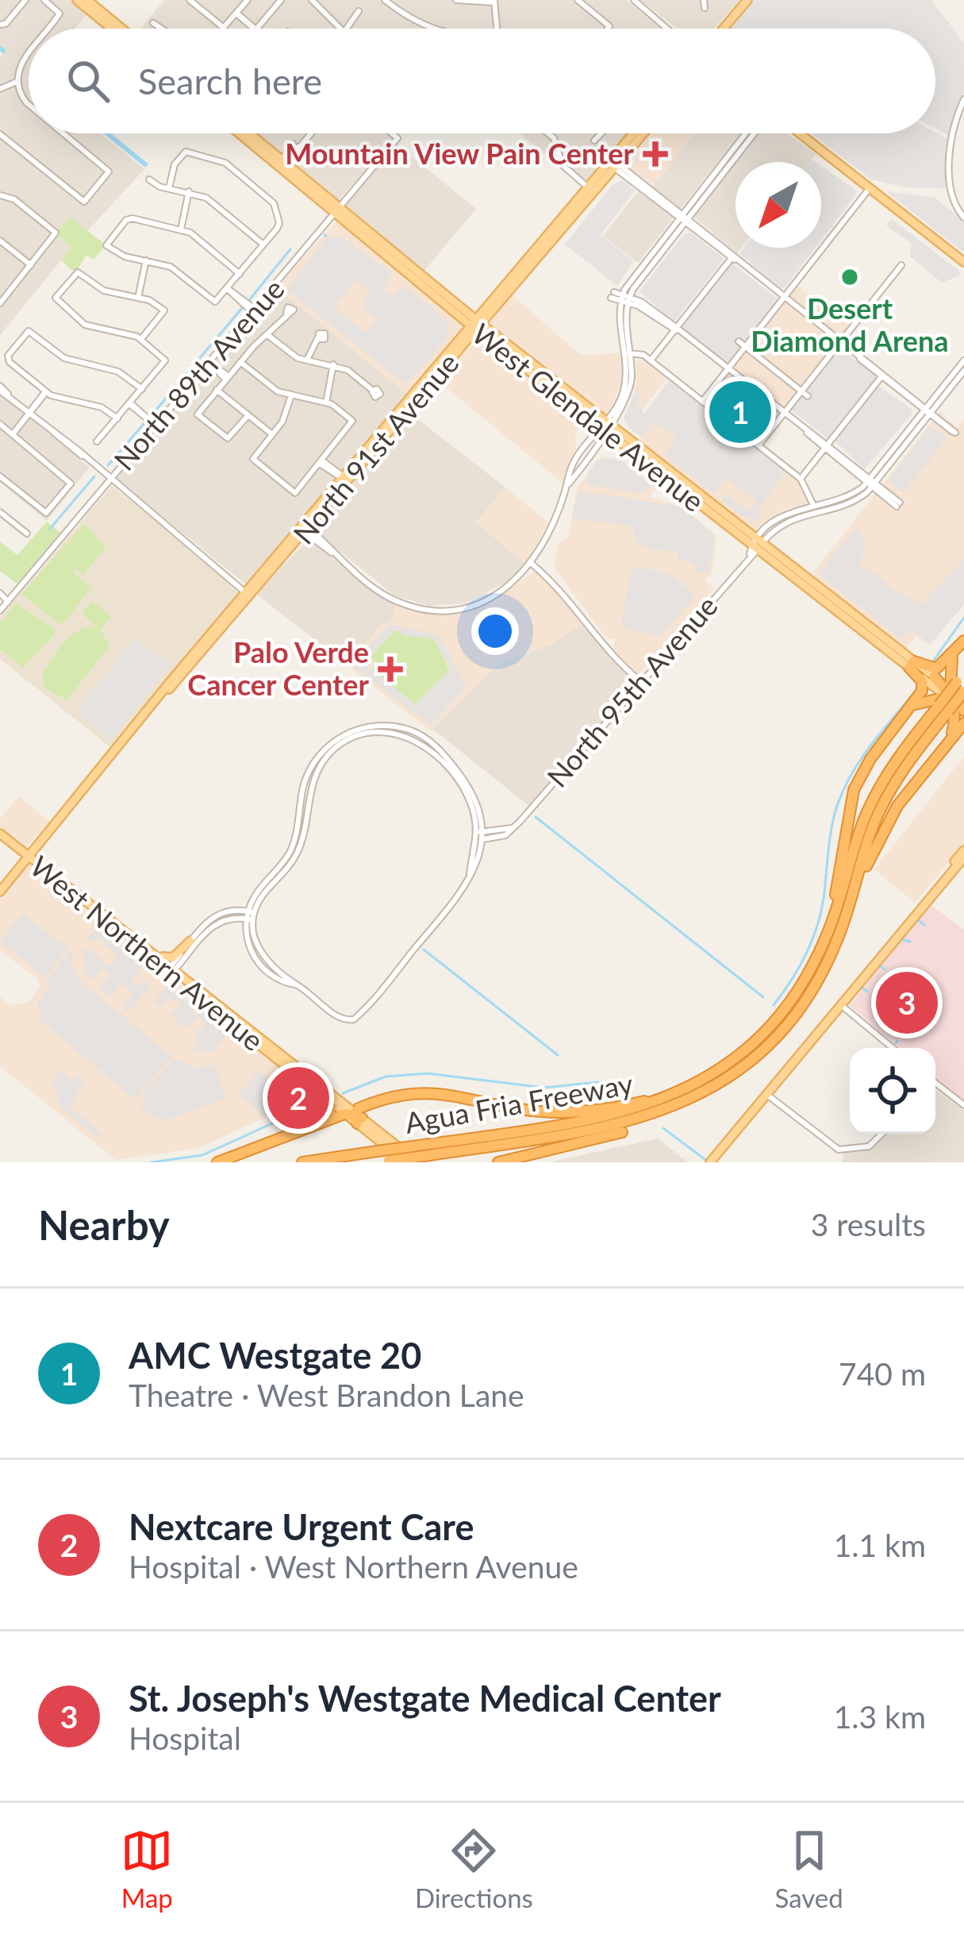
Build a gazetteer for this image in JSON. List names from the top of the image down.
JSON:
{
  "streets": {
    "highway": ["Agua Fria Freeway"],
    "main road": ["West Glendale Avenue", "North 91st Avenue", "West Northern Avenue"],
    "street": ["North 89th Avenue", "North 95th Avenue"]
  },
  "crossings": [
    ["North 89th Avenue", "West Glendale Avenue"],
    ["West Glendale Avenue", "North 91st Avenue"],
    ["West Glendale Avenue", "North 95th Avenue"],
    ["North 91st Avenue", "West Northern Avenue"],
    ["West Northern Avenue", "Agua Fria Freeway"]
  ],
  "places": {
    "health": ["Mountain View Pain Center", "Palo Verde Cancer Center"],
    "other": ["Desert Diamond Arena"]
  },
  "north": "bottom left",
  "page": {
    "search": "Search here",
    "pins": ["1", "3", "2"],
    "heading": ["Nearby", "3 results"],
    "list": [
      {
        "mark": "1",
        "name": "AMC Westgate 20",
        "note": "Theatre · West Brandon Lane",
        "value": "740 m"
      },
      {
        "mark": "2",
        "name": "Nextcare Urgent Care",
        "note": "Hospital · West Northern Avenue",
        "value": "1.1 km"
      },
      {
        "mark": "3",
        "name": "St. Joseph's Westgate Medical Center",
        "note": "Hospital",
        "value": "1.3 km"
      }
    ],
    "nav": ["Map", "Directions", "Saved"]
  }
}
